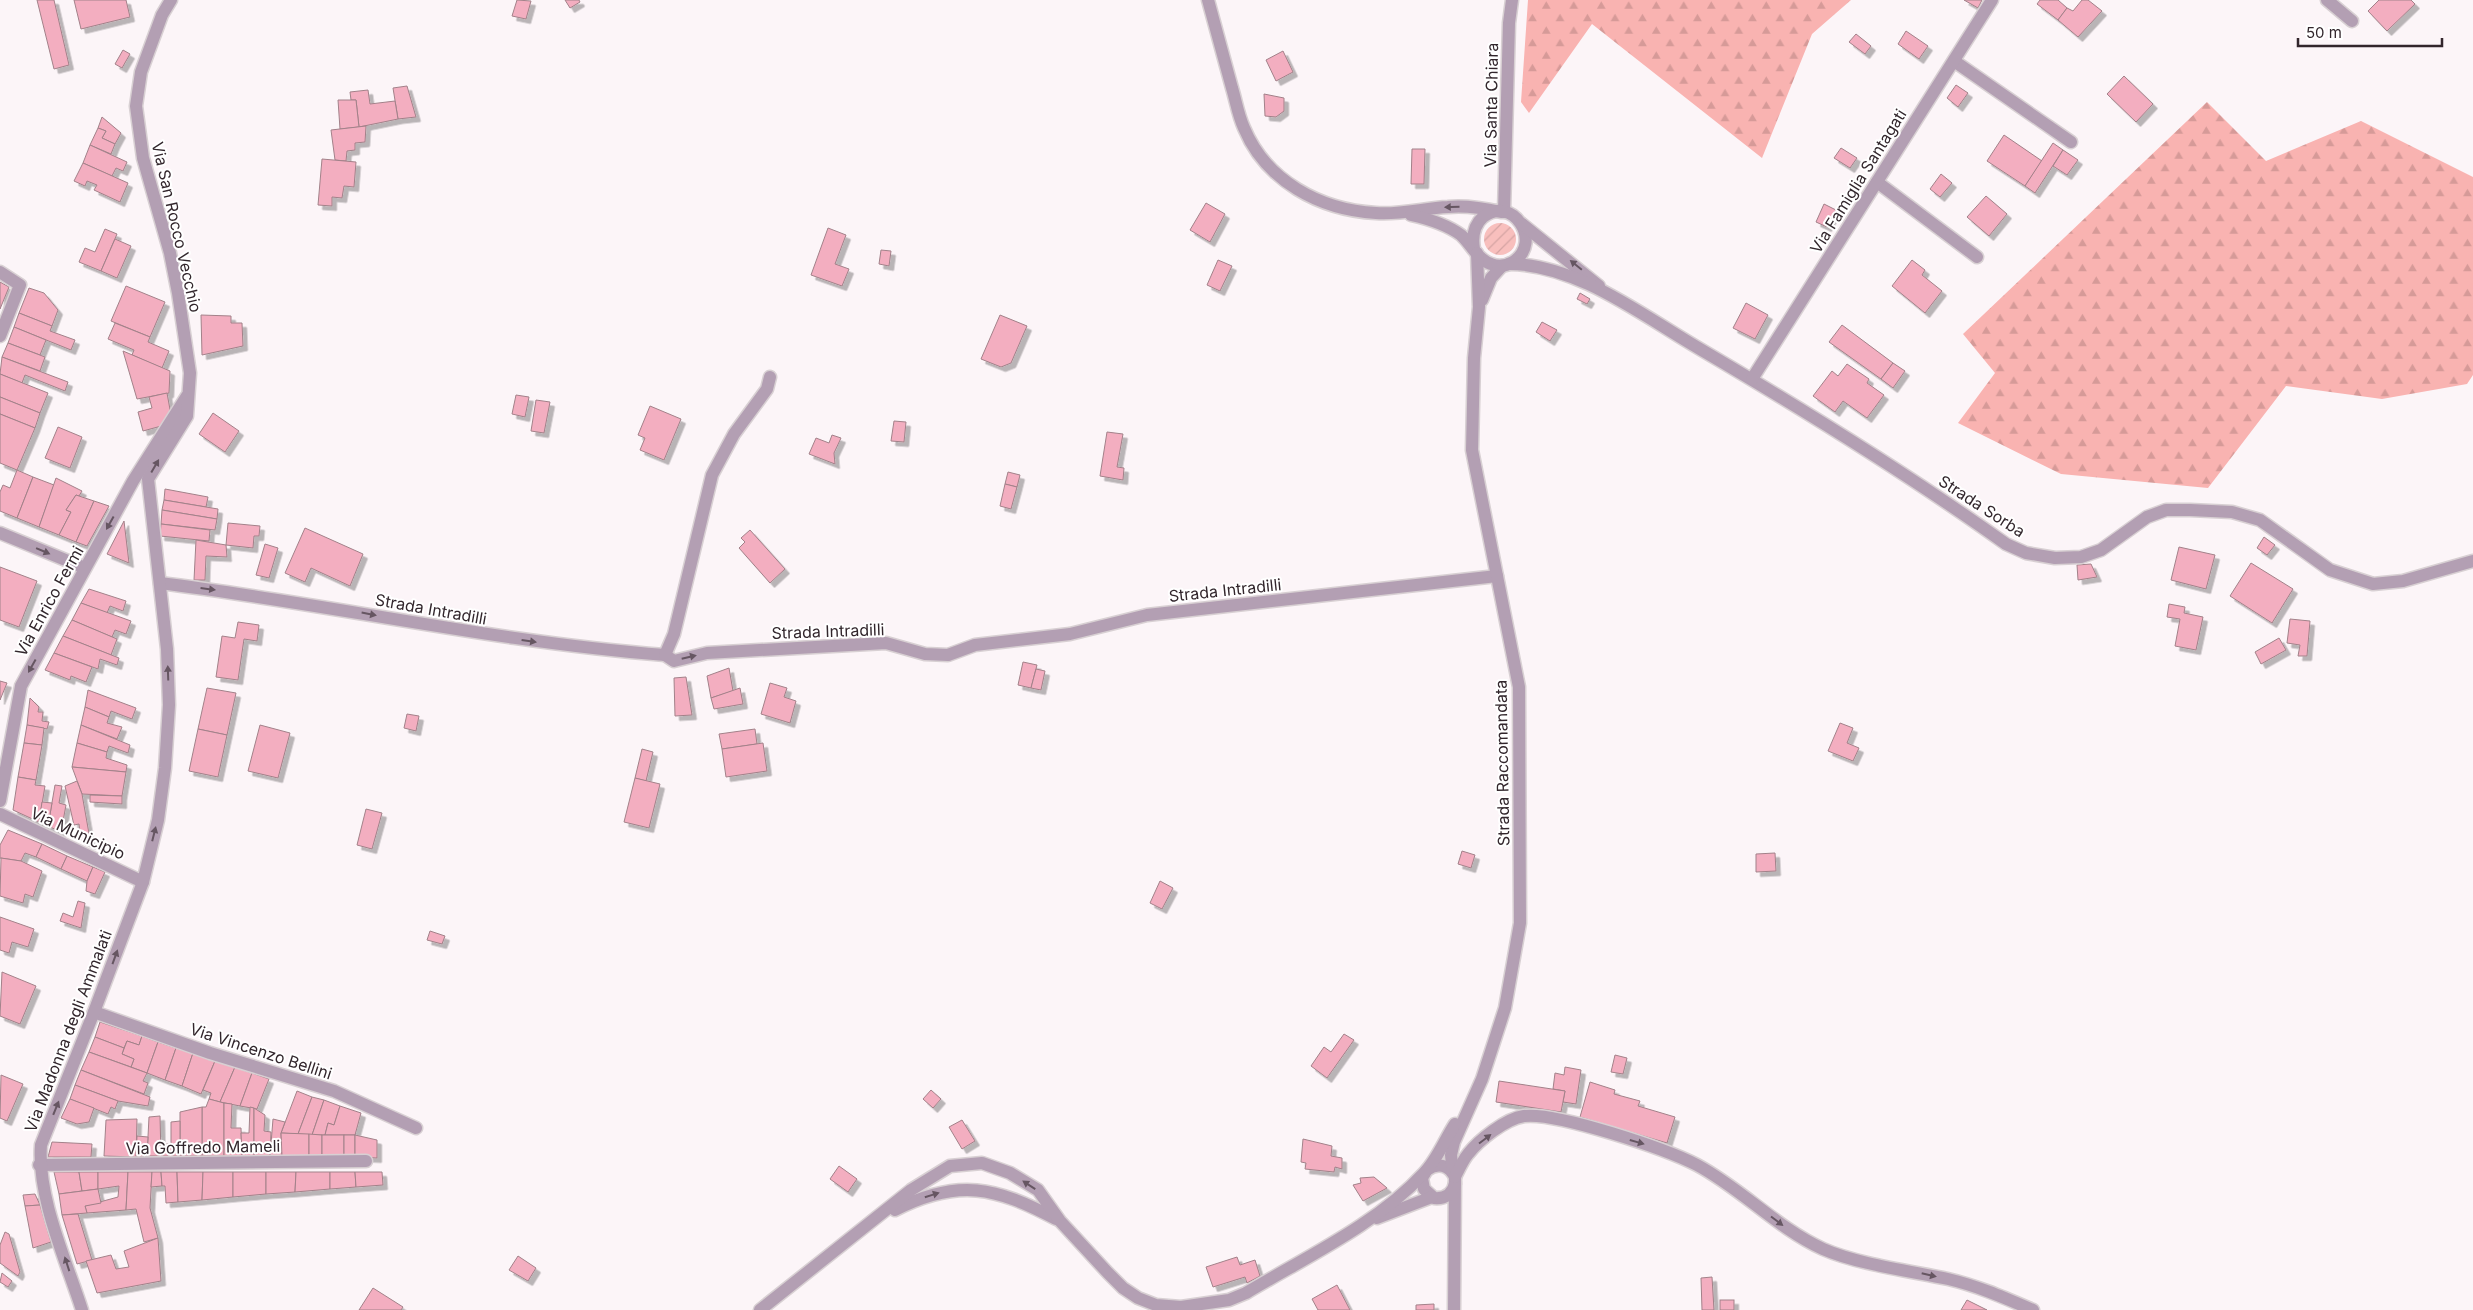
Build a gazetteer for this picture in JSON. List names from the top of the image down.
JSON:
{
  "streets": {
    "street": [
      "Via Santa Chiara",
      "Via Famiglia Santagati",
      "Via San Rocco Vecchio",
      "Strada Sorba",
      "Strada Intradilli",
      "Via Enrico Fermi",
      "Strada Raccomandata",
      "Via Municipio",
      "Via Madonna degli Ammalati",
      "Via Vincenzo Bellini",
      "Via Goffredo Mameli"
    ]
  },
  "crossings": [
    ["Via Famiglia Santagati", "Strada Sorba"],
    ["Via San Rocco Vecchio", "Via Enrico Fermi"],
    ["Strada Intradilli", "Strada Raccomandata"],
    ["Via Municipio", "Via Madonna degli Ammalati"],
    ["Via Madonna degli Ammalati", "Via Vincenzo Bellini"],
    ["Via Madonna degli Ammalati", "Via Goffredo Mameli"]
  ],
  "one_way": ["Strada Intradilli", "Via Madonna degli Ammalati"],
  "scale_bar": "50 m"
}
